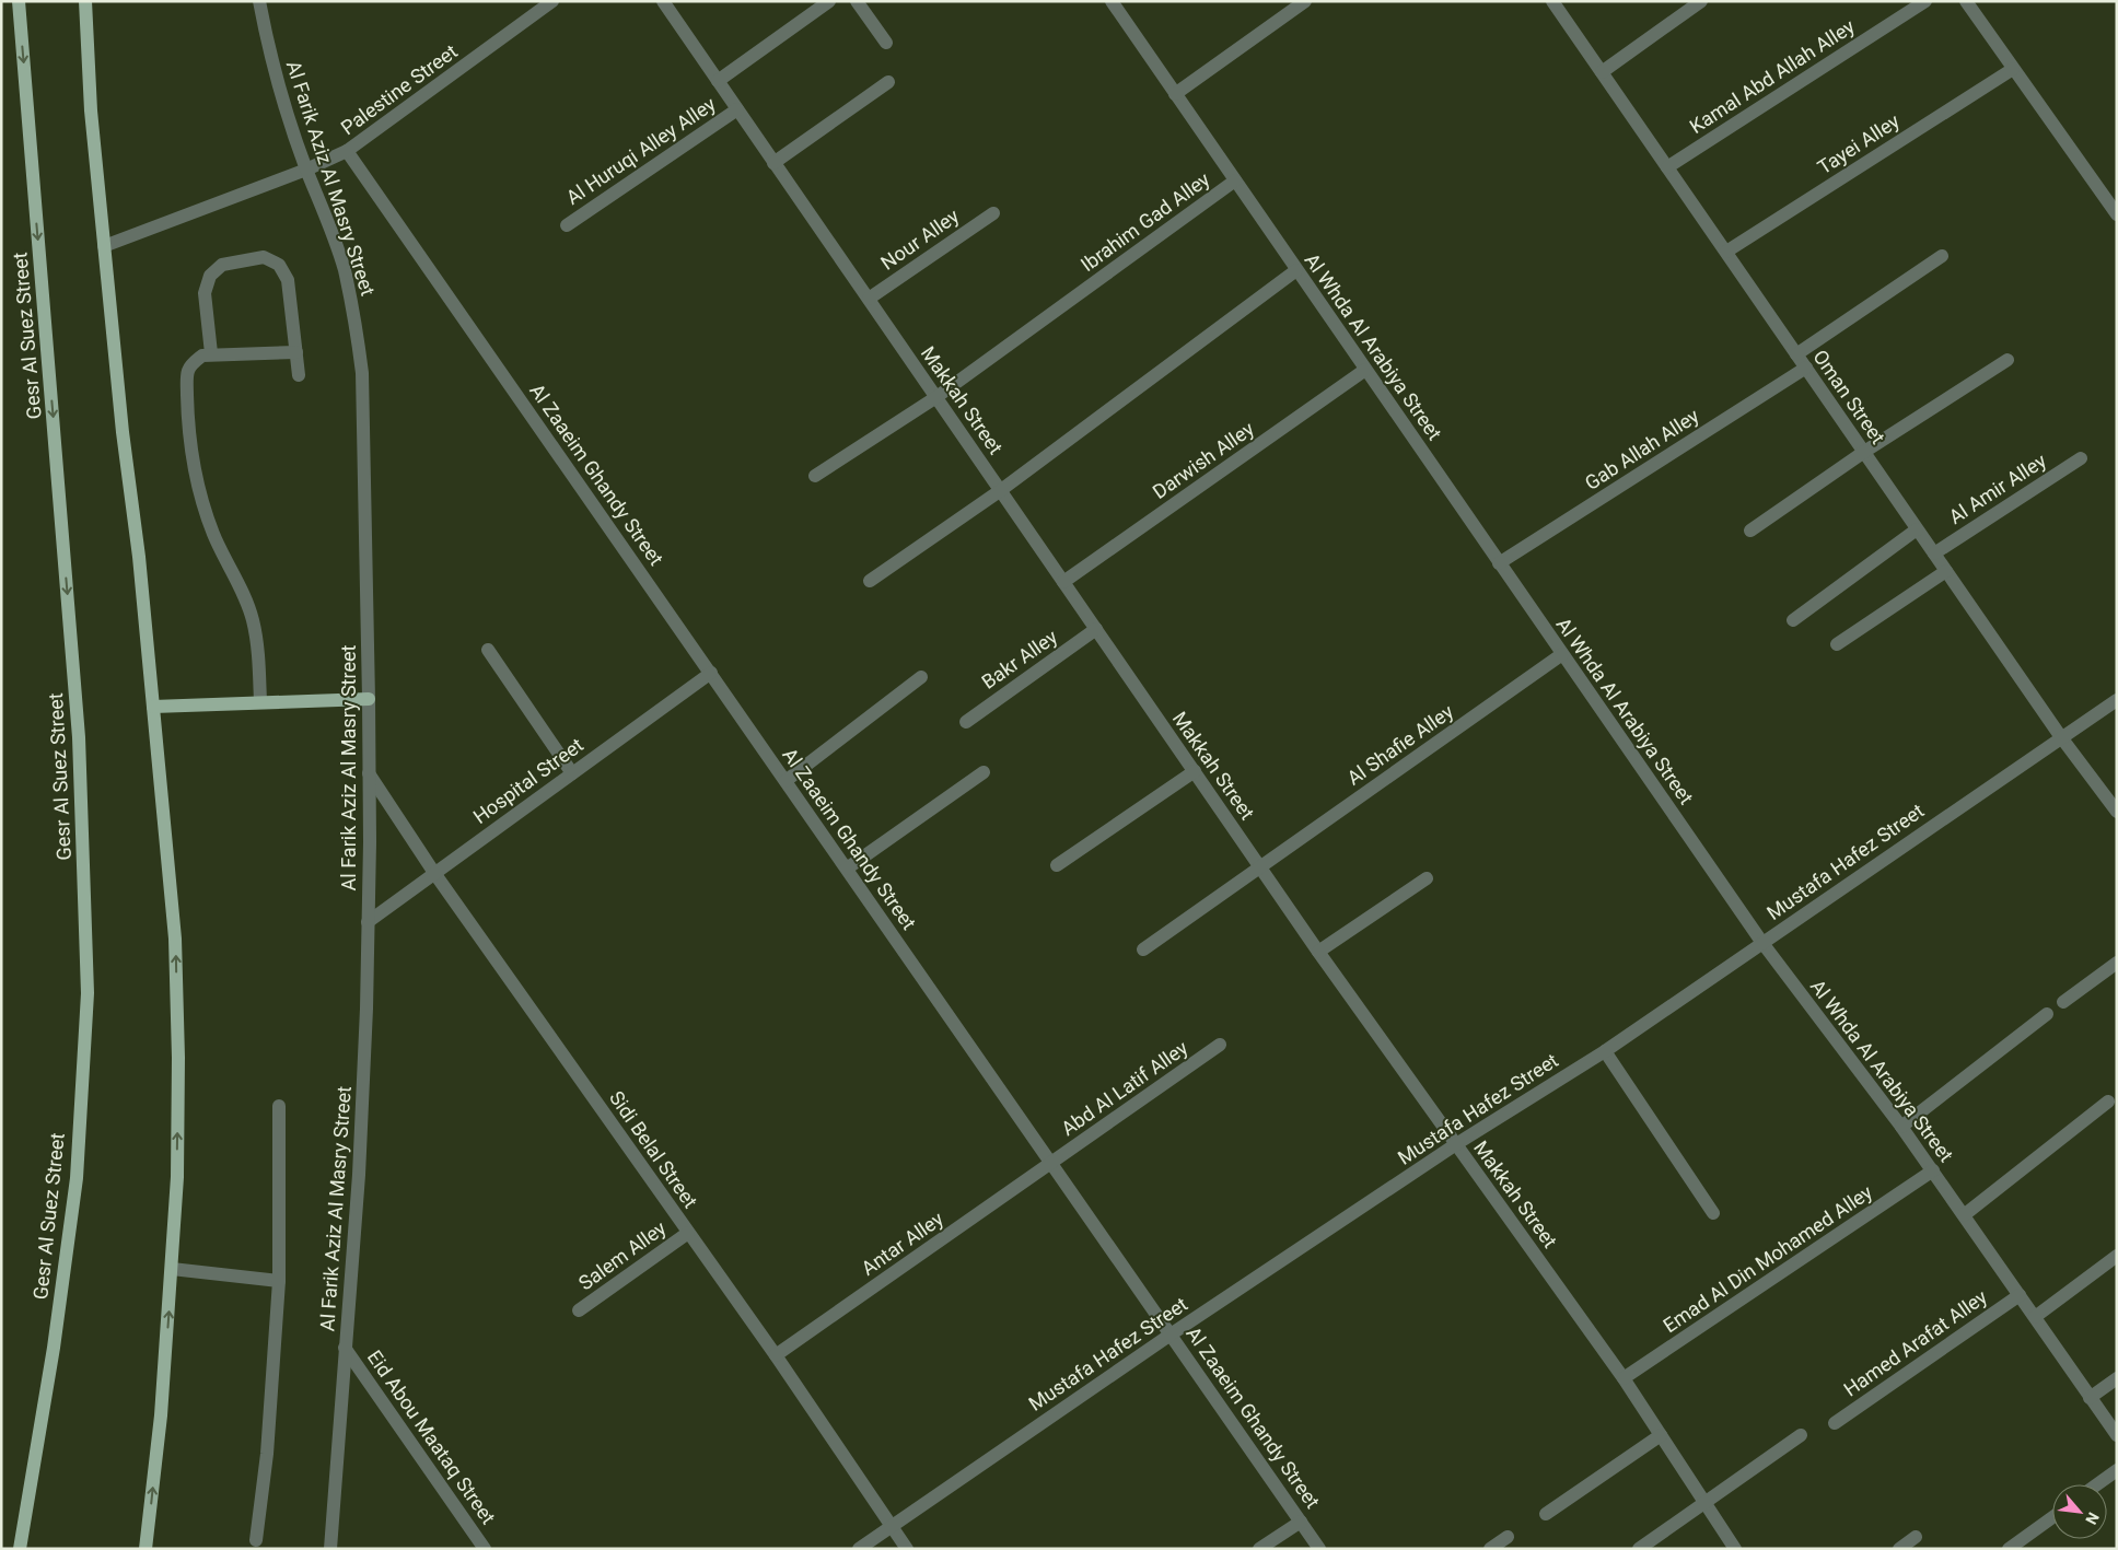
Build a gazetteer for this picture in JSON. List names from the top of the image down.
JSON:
{
  "streets": {
    "main road": ["Gesr Al Suez Street"],
    "street": [
      "Kamal Abd Allah Alley",
      "Palestine Street",
      "Tayei Alley",
      "Al Huruqi Alley Alley",
      "Al Farik Aziz Al Masry Street",
      "Ibrahim Gad Alley",
      "Nour Alley",
      "Al Whda Al Arabiya Street",
      "Oman Street",
      "Makkah Street",
      "Gab Allah Alley",
      "Darwish Alley",
      "Al Zaaeim Ghandy Street",
      "Al Amir Alley",
      "Bakr Alley",
      "Al Shafie Alley",
      "Hospital Street",
      "Mustafa Hafez Street",
      "Abd Al Latif Alley",
      "Sidi Belal Street",
      "Antar Alley",
      "Salem Alley",
      "Emad Al Din Mohamed Alley",
      "Hamed Arafat Alley",
      "Eid Abou Maataq Street"
    ]
  },
  "crossings": [
    ["Kamal Abd Allah Alley", "Oman Street"],
    ["Palestine Street", "Al Farik Aziz Al Masry Street"],
    ["Palestine Street", "Al Zaaeim Ghandy Street"],
    ["Tayei Alley", "Oman Street"],
    ["Al Huruqi Alley Alley", "Makkah Street"],
    ["Al Farik Aziz Al Masry Street", "Hospital Street"],
    ["Al Farik Aziz Al Masry Street", "Sidi Belal Street"],
    ["Al Farik Aziz Al Masry Street", "Eid Abou Maataq Street"],
    ["Ibrahim Gad Alley", "Al Whda Al Arabiya Street"],
    ["Ibrahim Gad Alley", "Makkah Street"],
    ["Nour Alley", "Makkah Street"],
    ["Al Whda Al Arabiya Street", "Gab Allah Alley"],
    ["Al Whda Al Arabiya Street", "Darwish Alley"],
    ["Al Whda Al Arabiya Street", "Al Shafie Alley"],
    ["Al Whda Al Arabiya Street", "Mustafa Hafez Street"],
    ["Al Whda Al Arabiya Street", "Emad Al Din Mohamed Alley"],
    ["Al Whda Al Arabiya Street", "Hamed Arafat Alley"],
    ["Oman Street", "Gab Allah Alley"],
    ["Oman Street", "Al Amir Alley"],
    ["Oman Street", "Mustafa Hafez Street"],
    ["Makkah Street", "Darwish Alley"],
    ["Makkah Street", "Bakr Alley"],
    ["Makkah Street", "Al Shafie Alley"],
    ["Makkah Street", "Mustafa Hafez Street"],
    ["Makkah Street", "Emad Al Din Mohamed Alley"],
    ["Al Zaaeim Ghandy Street", "Hospital Street"],
    ["Al Zaaeim Ghandy Street", "Mustafa Hafez Street"],
    ["Al Zaaeim Ghandy Street", "Abd Al Latif Alley"],
    ["Al Zaaeim Ghandy Street", "Antar Alley"],
    ["Hospital Street", "Sidi Belal Street"],
    ["Mustafa Hafez Street", "Sidi Belal Street"],
    ["Abd Al Latif Alley", "Antar Alley"],
    ["Sidi Belal Street", "Antar Alley"],
    ["Sidi Belal Street", "Salem Alley"]
  ],
  "north": "bottom right"
}
